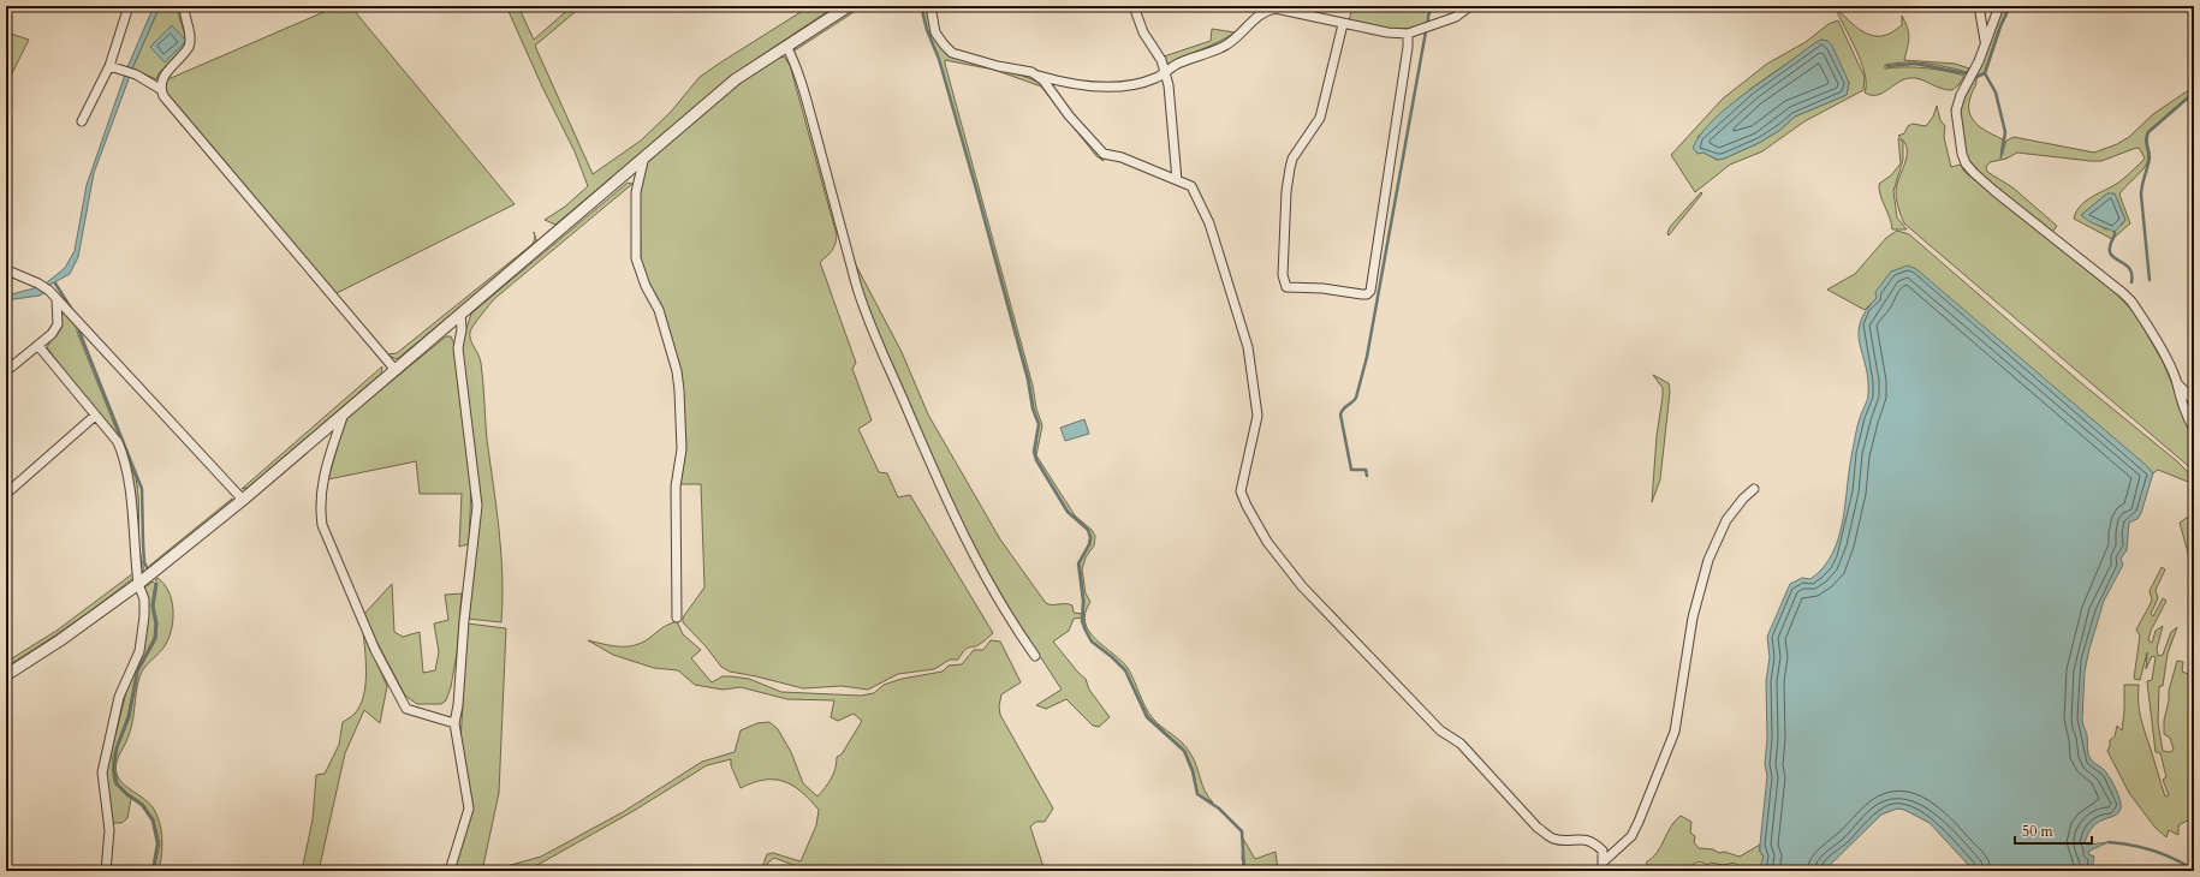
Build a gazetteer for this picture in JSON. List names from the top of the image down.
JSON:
{
  "scale_bar": "50 m"
}
